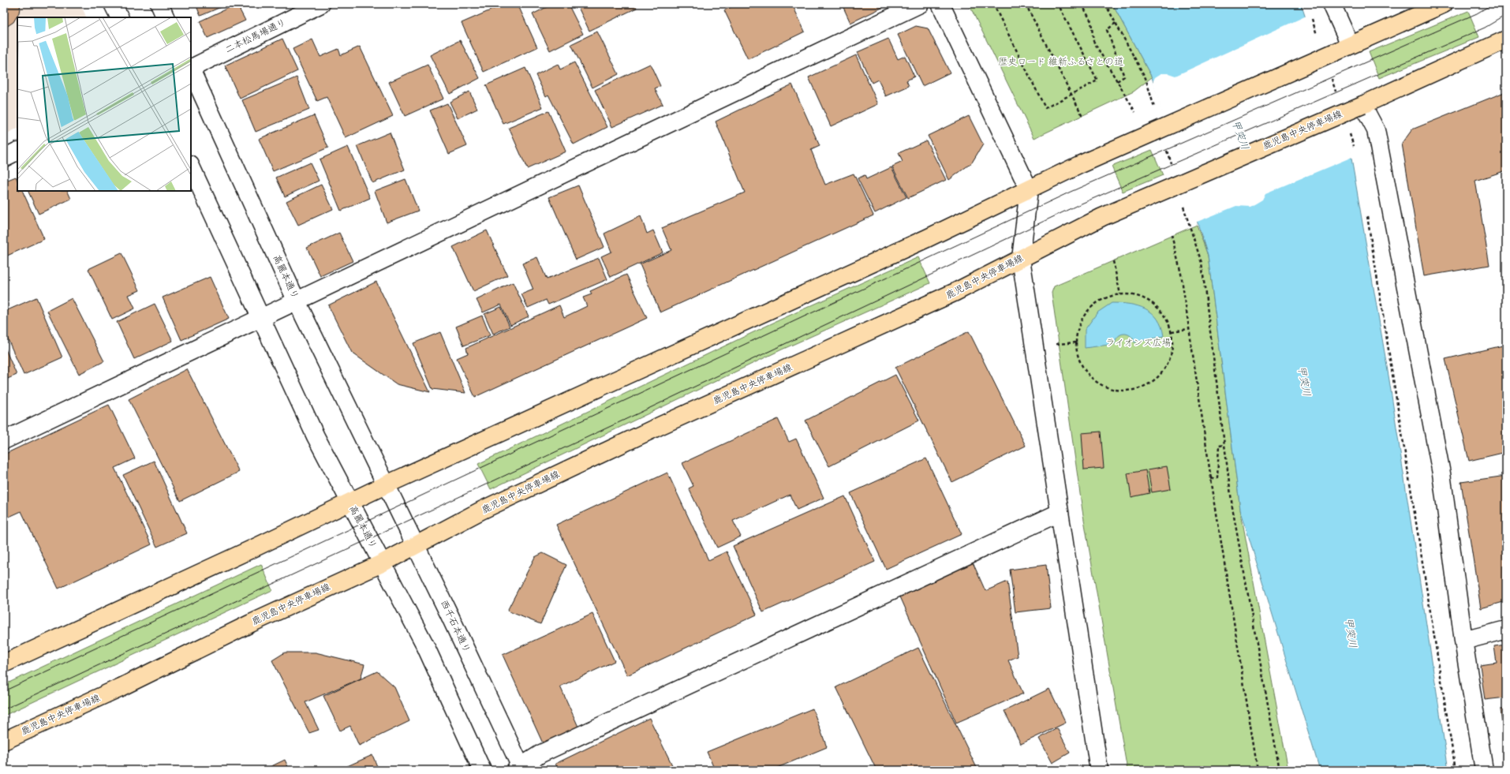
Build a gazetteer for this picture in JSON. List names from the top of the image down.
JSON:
{
  "streets": {
    "main road": ["鹿児島中央停車場線"],
    "street": ["二本松馬場通り", "高麗本通り", "西千石本通り"]
  },
  "crossings": [
    ["鹿児島中央停車場線", "高麗本通り"],
    ["鹿児島中央停車場線", "西千石本通り"],
    ["高麗本通り", "西千石本通り"]
  ],
  "water": ["甲突川"],
  "parks": ["歴史ロード 維新ふるさとの道", "ライオンズ広場"]
}
